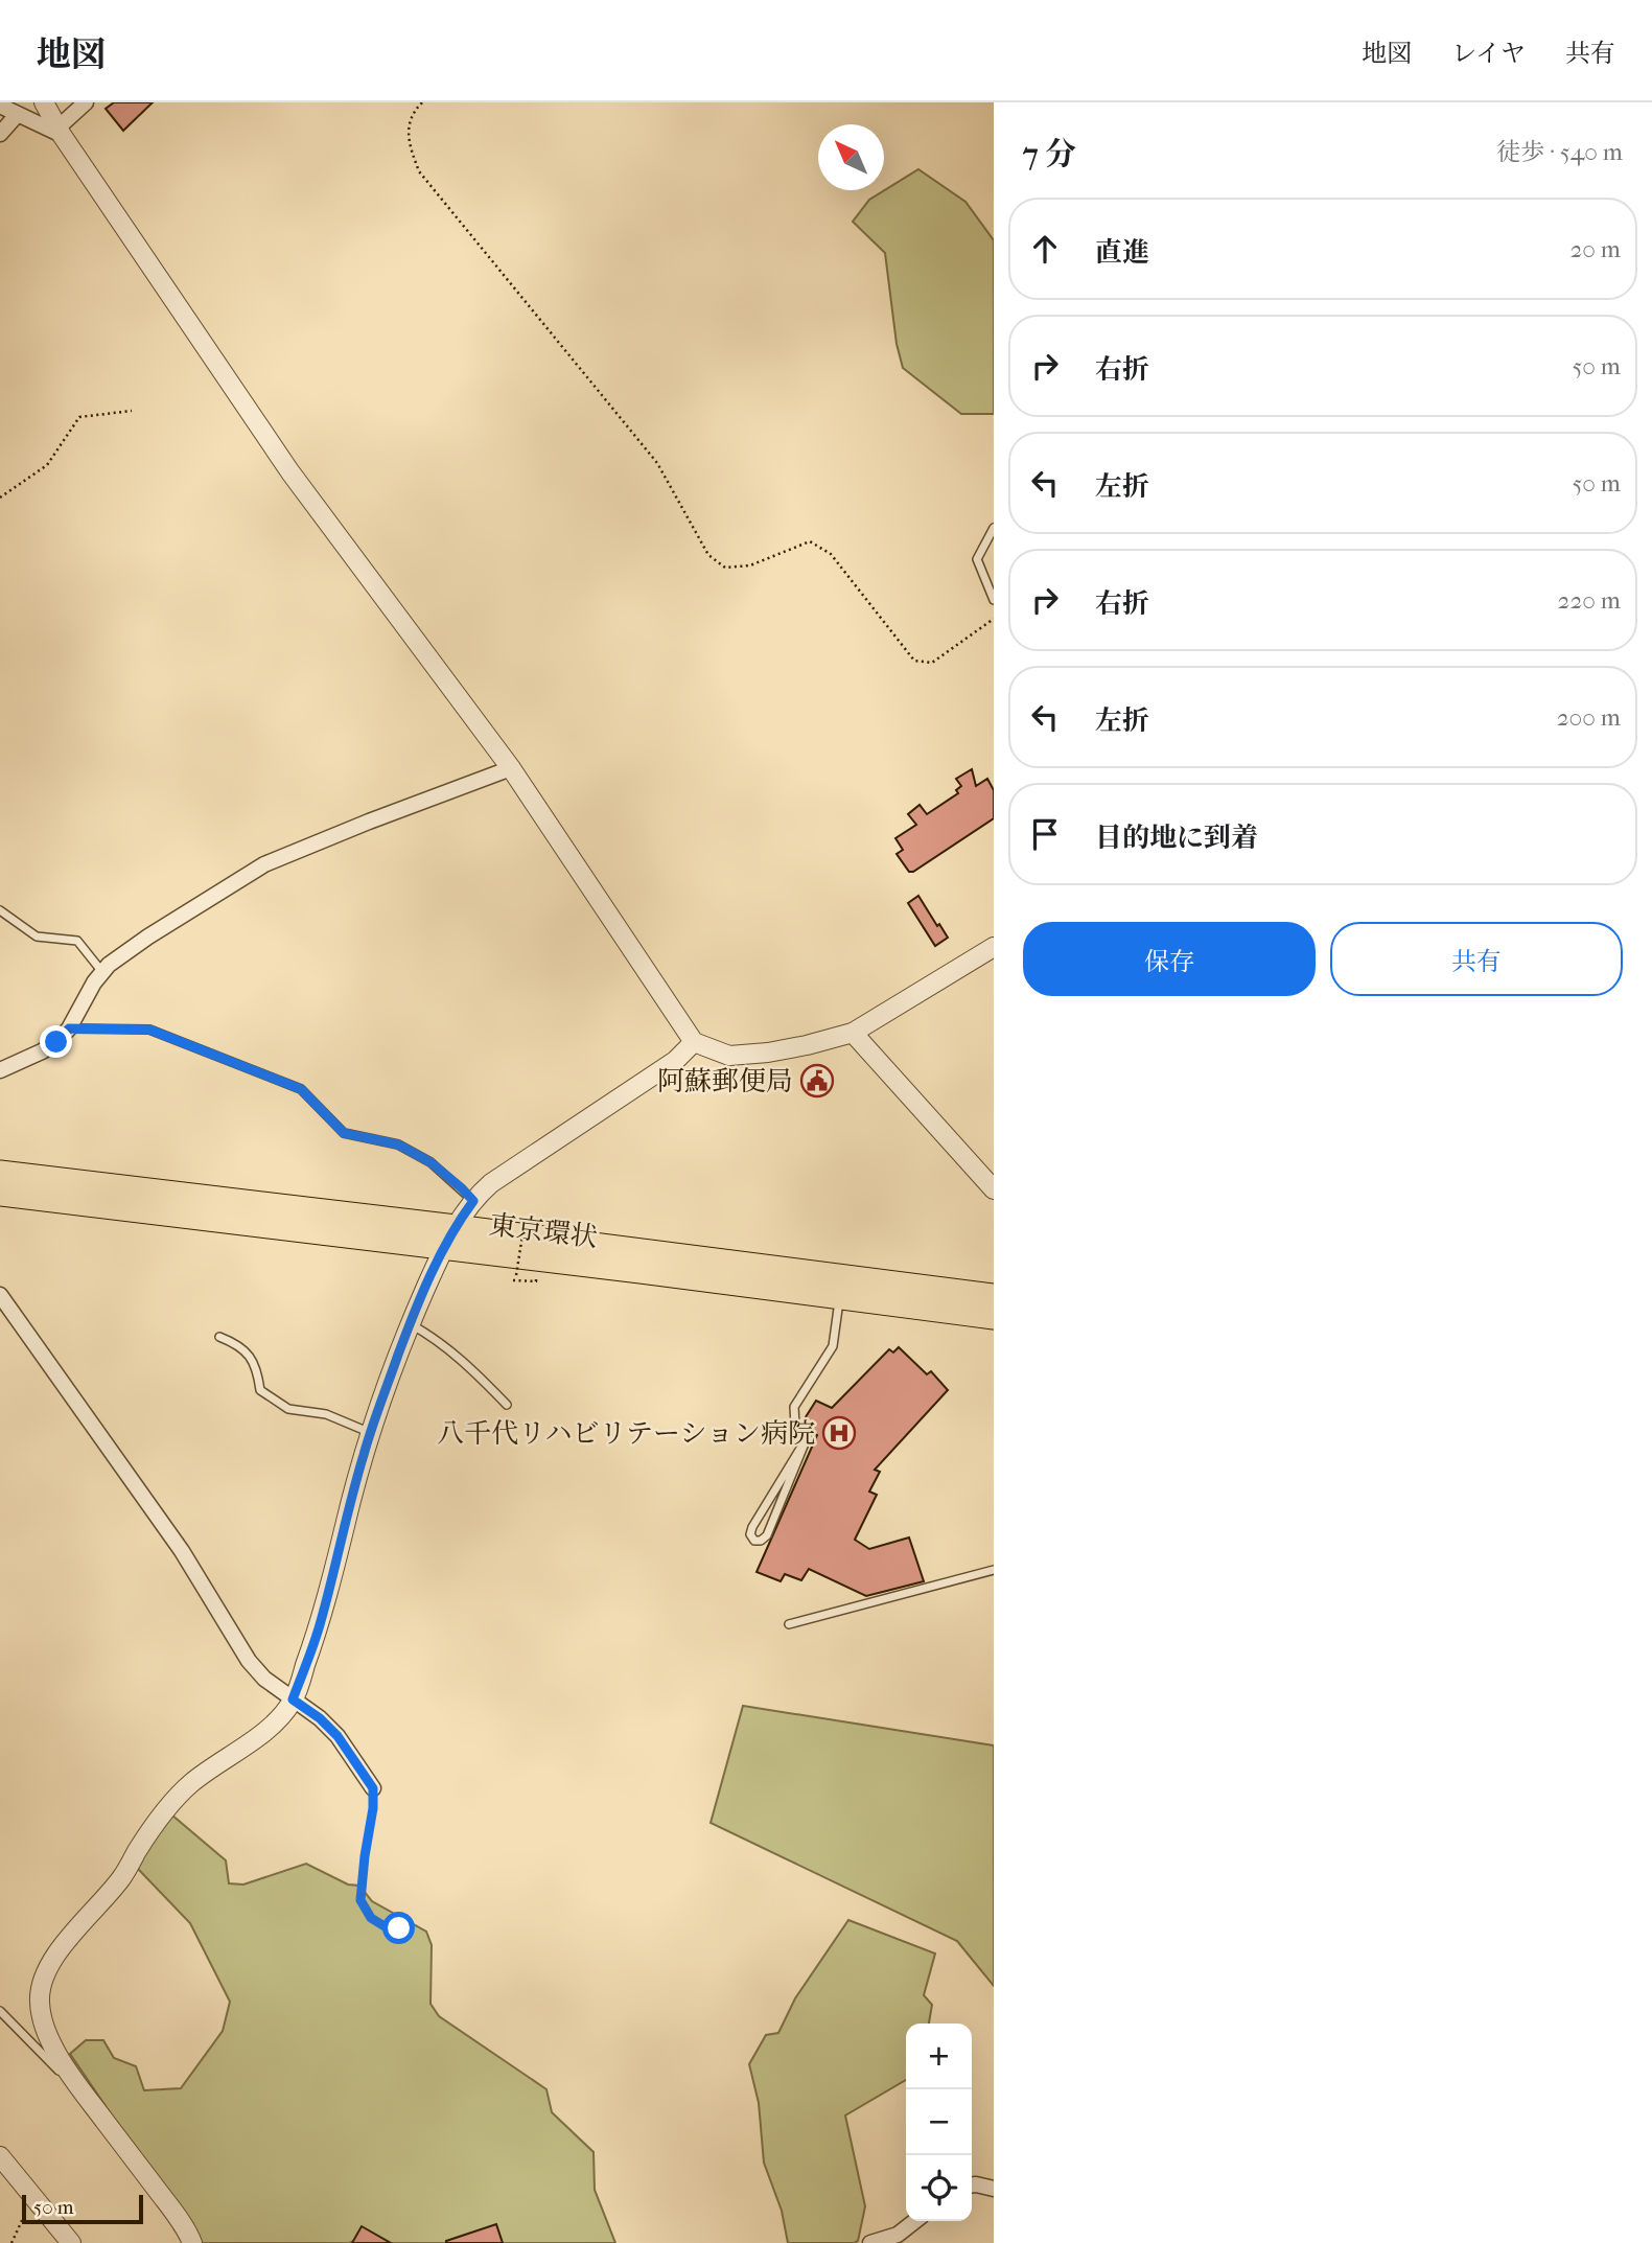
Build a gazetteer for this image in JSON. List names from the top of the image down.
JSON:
{
  "streets": {
    "highway": ["東京環状"]
  },
  "places": {
    "public building": ["阿蘇郵便局"],
    "hospital": ["八千代リハビリテーション病院"]
  },
  "scale_bar": "50 m",
  "north": "top left",
  "page": {
    "header": "地図",
    "nav": ["地図", "レイヤ", "共有"],
    "heading": ["7 分", "徒歩 · 540 m"],
    "list": [
      ["直進", "20 m"],
      ["右折", "50 m"],
      ["左折", "50 m"],
      ["右折", "220 m"],
      ["左折", "200 m"],
      "目的地に到着"
    ],
    "buttons": ["保存", "共有"],
    "map_buttons": ["+", "−"],
    "scale": "50 m"
  }
}
